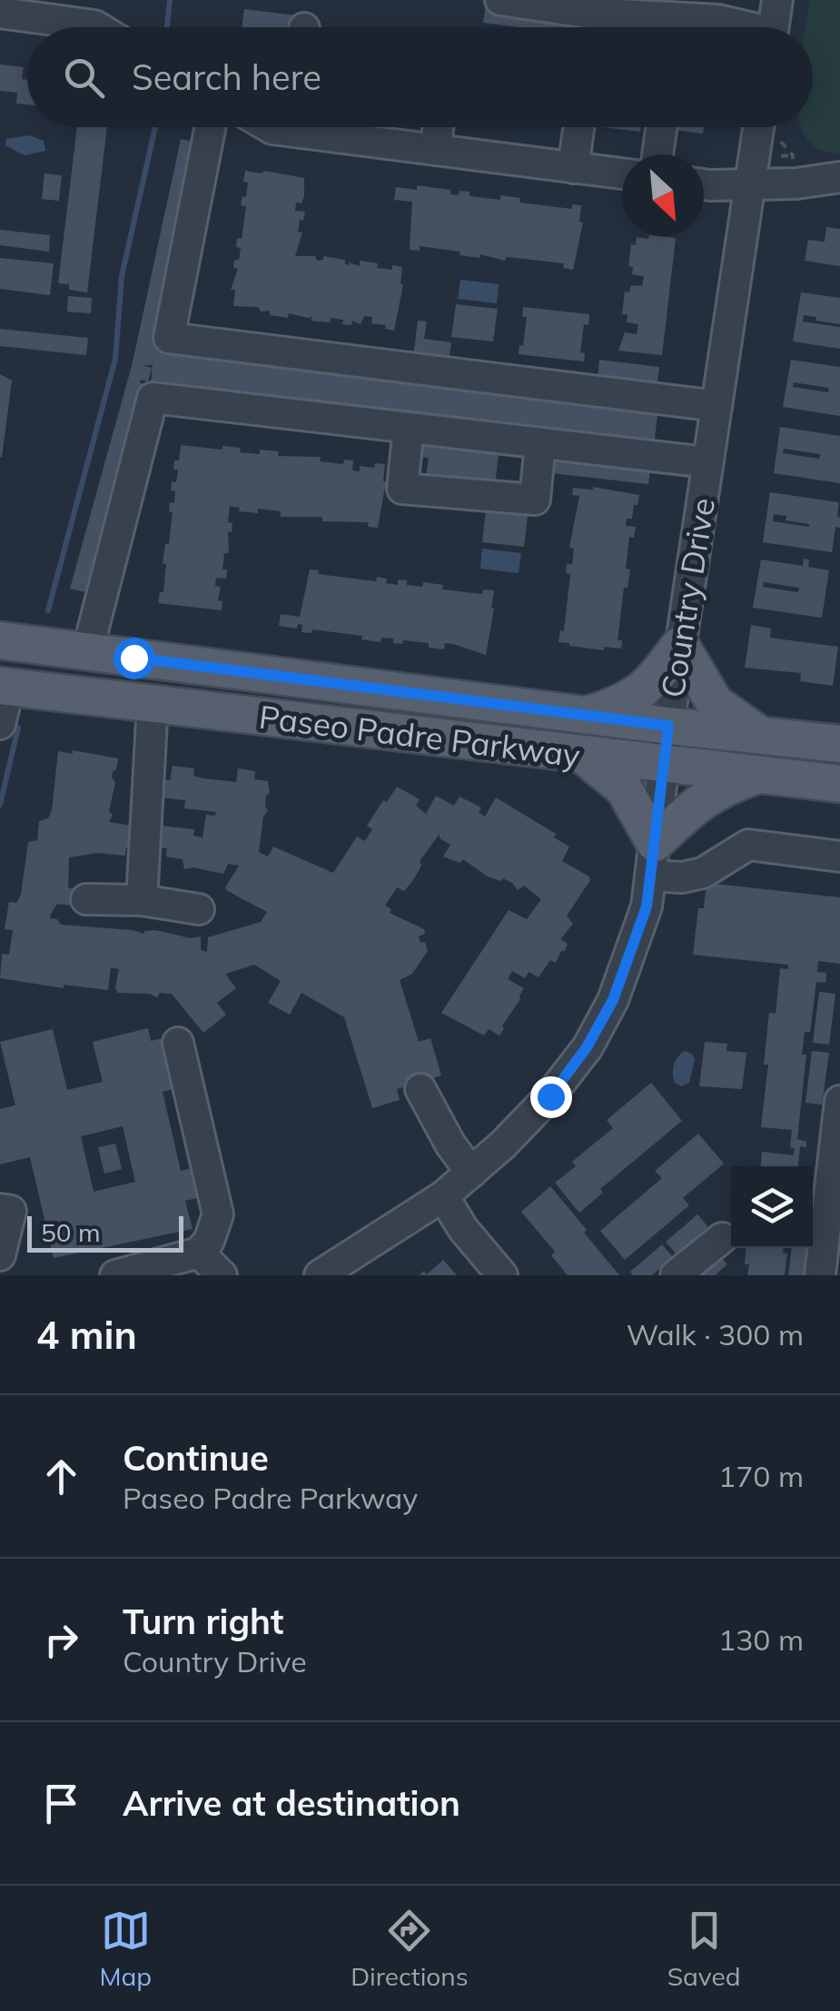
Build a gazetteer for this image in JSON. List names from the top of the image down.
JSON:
{
  "streets": {
    "main road": ["Paseo Padre Parkway"],
    "street": ["Country Drive"]
  },
  "crossings": [
    ["Country Drive", "Paseo Padre Parkway"]
  ],
  "scale_bar": "50 m",
  "north": "bottom right",
  "page": {
    "search": "Search here",
    "scale": "50 m",
    "heading": ["4 min", "Walk · 300 m"],
    "list": [
      ["Continue", "Paseo Padre Parkway", "170 m"],
      ["Turn right", "Country Drive", "130 m"],
      "Arrive at destination"
    ],
    "nav": ["Map", "Directions", "Saved"]
  }
}
